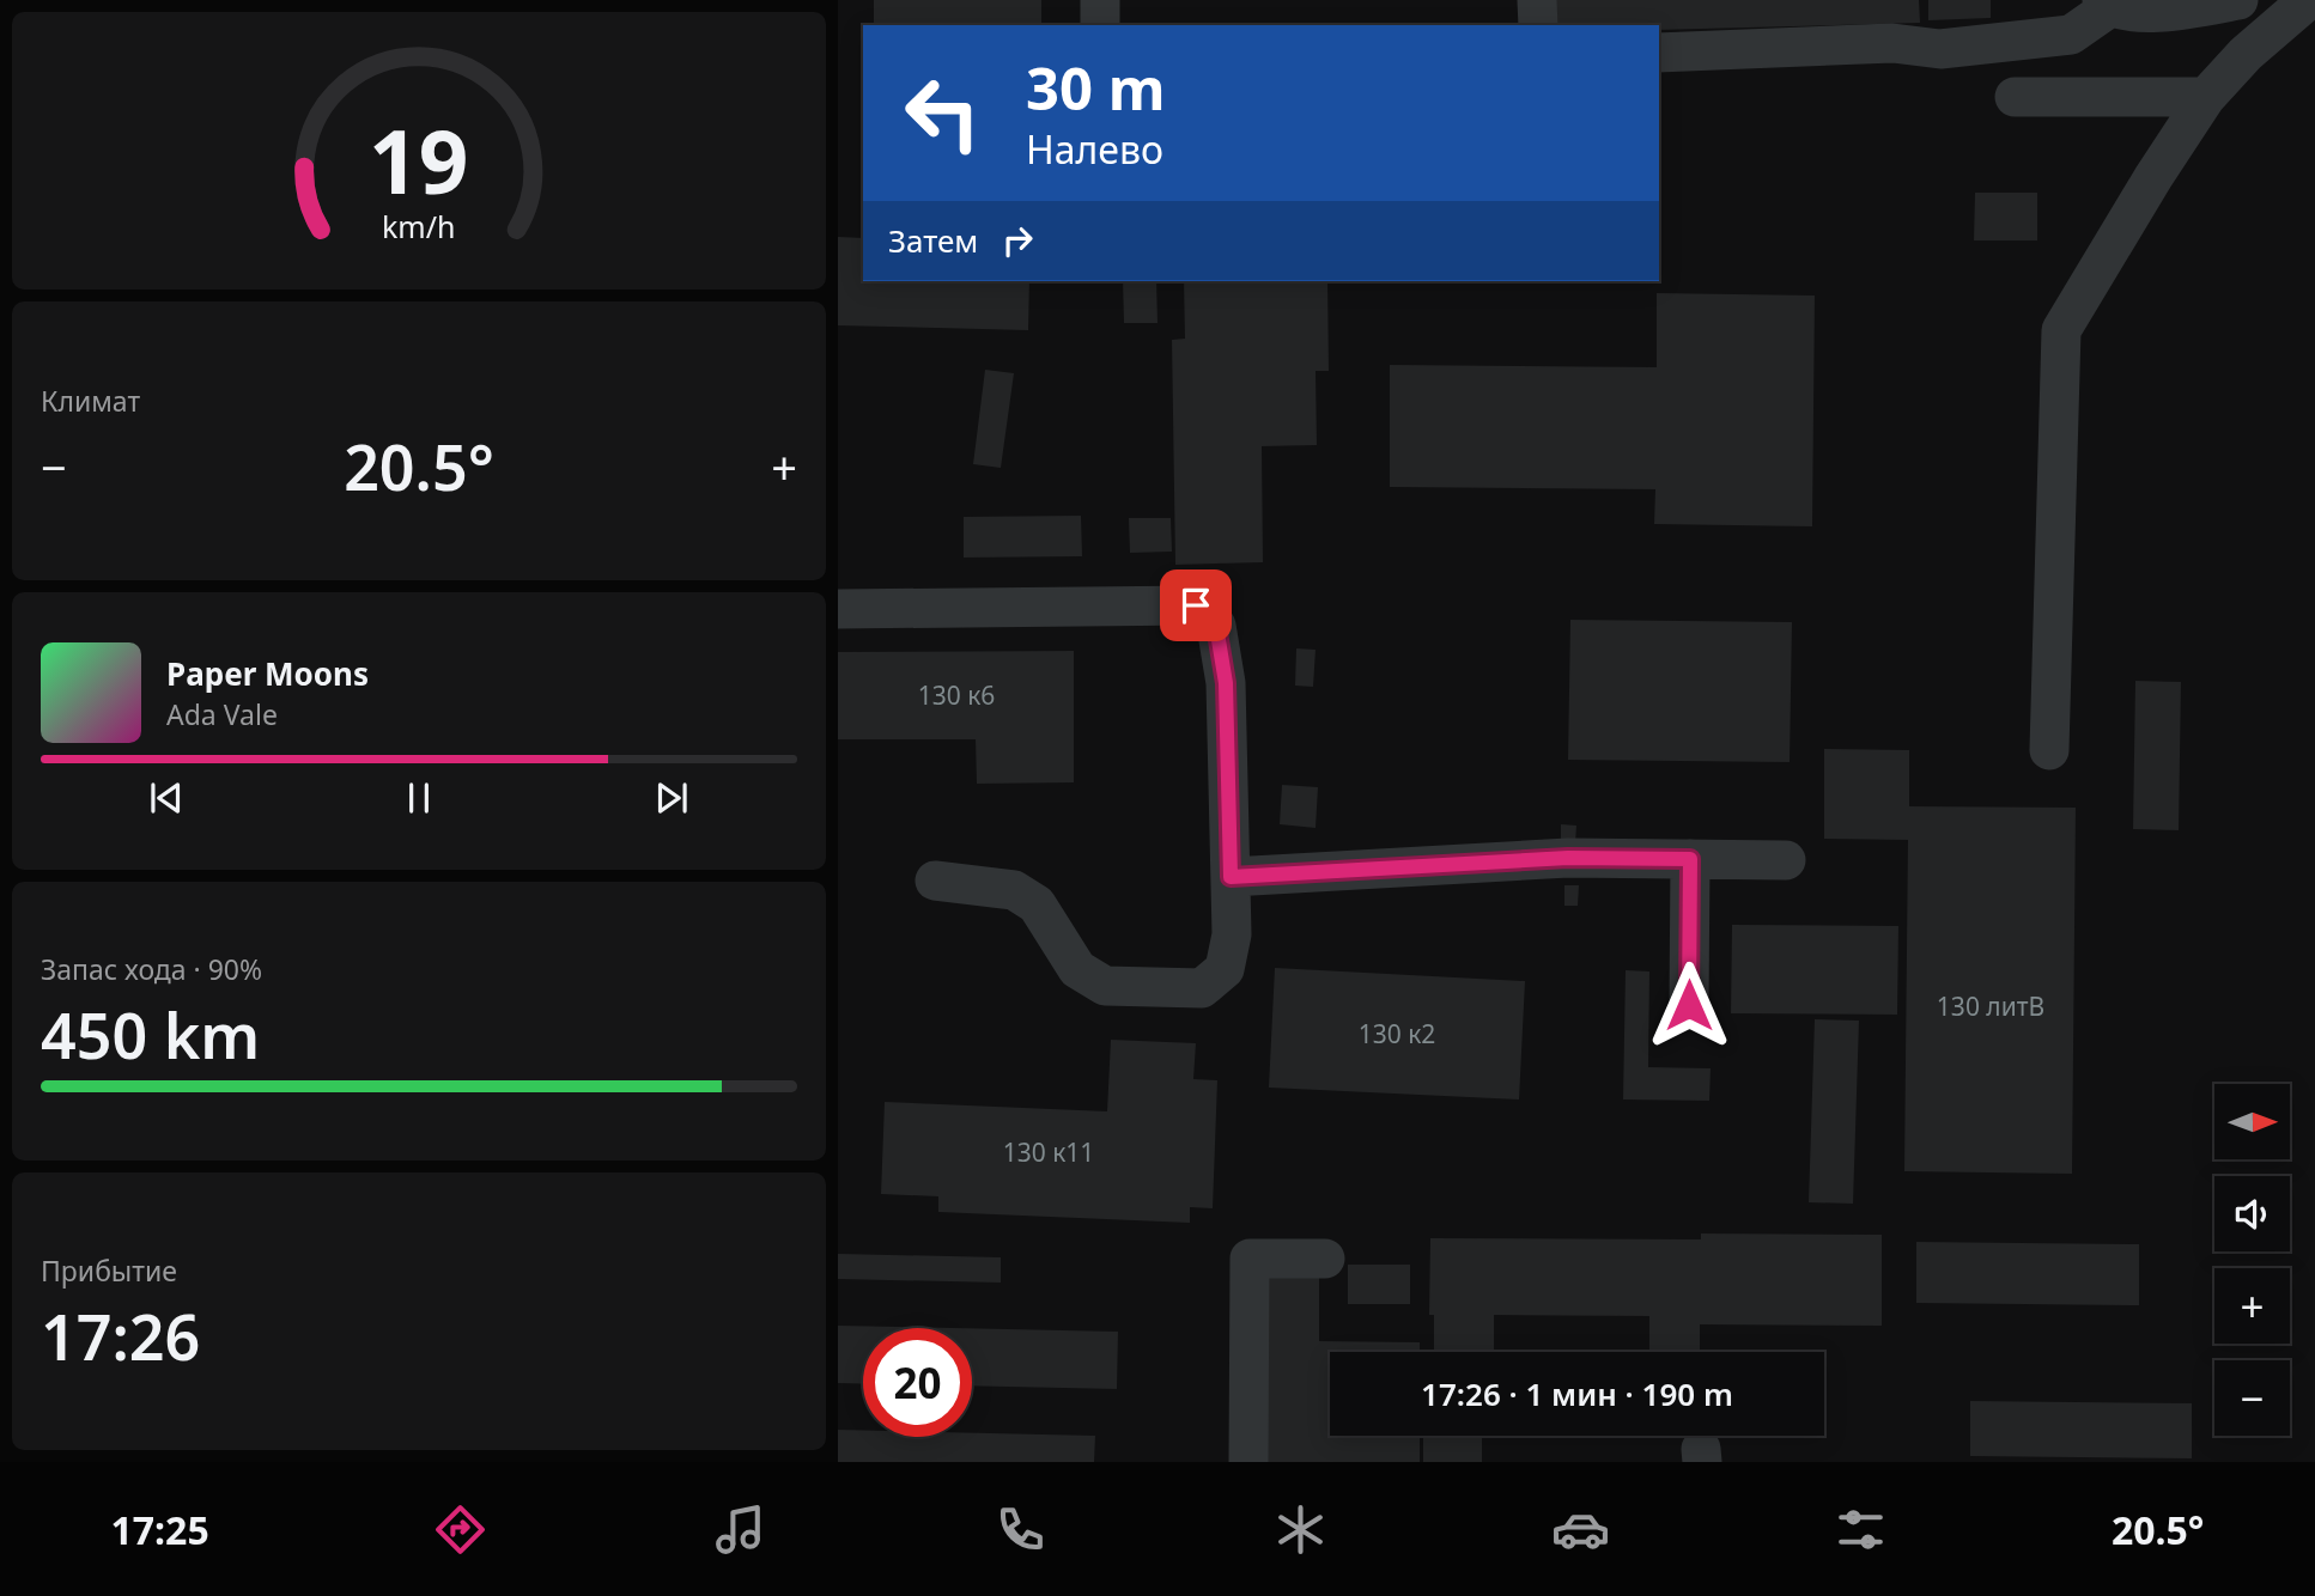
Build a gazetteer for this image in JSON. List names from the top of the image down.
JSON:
{
  "house_numbers": [
    "130 к6",
    "130 литВ",
    "130 к2",
    "130 к11"
  ],
  "north": "right",
  "page": {
    "turn": ["30 m", "Налево"],
    "then": "Затем",
    "tile": [
      "Климат",
      ["Запас хода · 90%", "450 km"],
      ["Прибытие", "17:26"]
    ],
    "heat": ["−", "20.5°", "+"],
    "song": ["Paper Moons", "Ada Vale"],
    "map_buttons": ["+", "−"],
    "limit": "20",
    "trip": "17:26 · 1 мин · 190 m",
    "tabs": ["17:25", "20.5°"],
    "gauge": ["19", "km/h"]
  }
}
